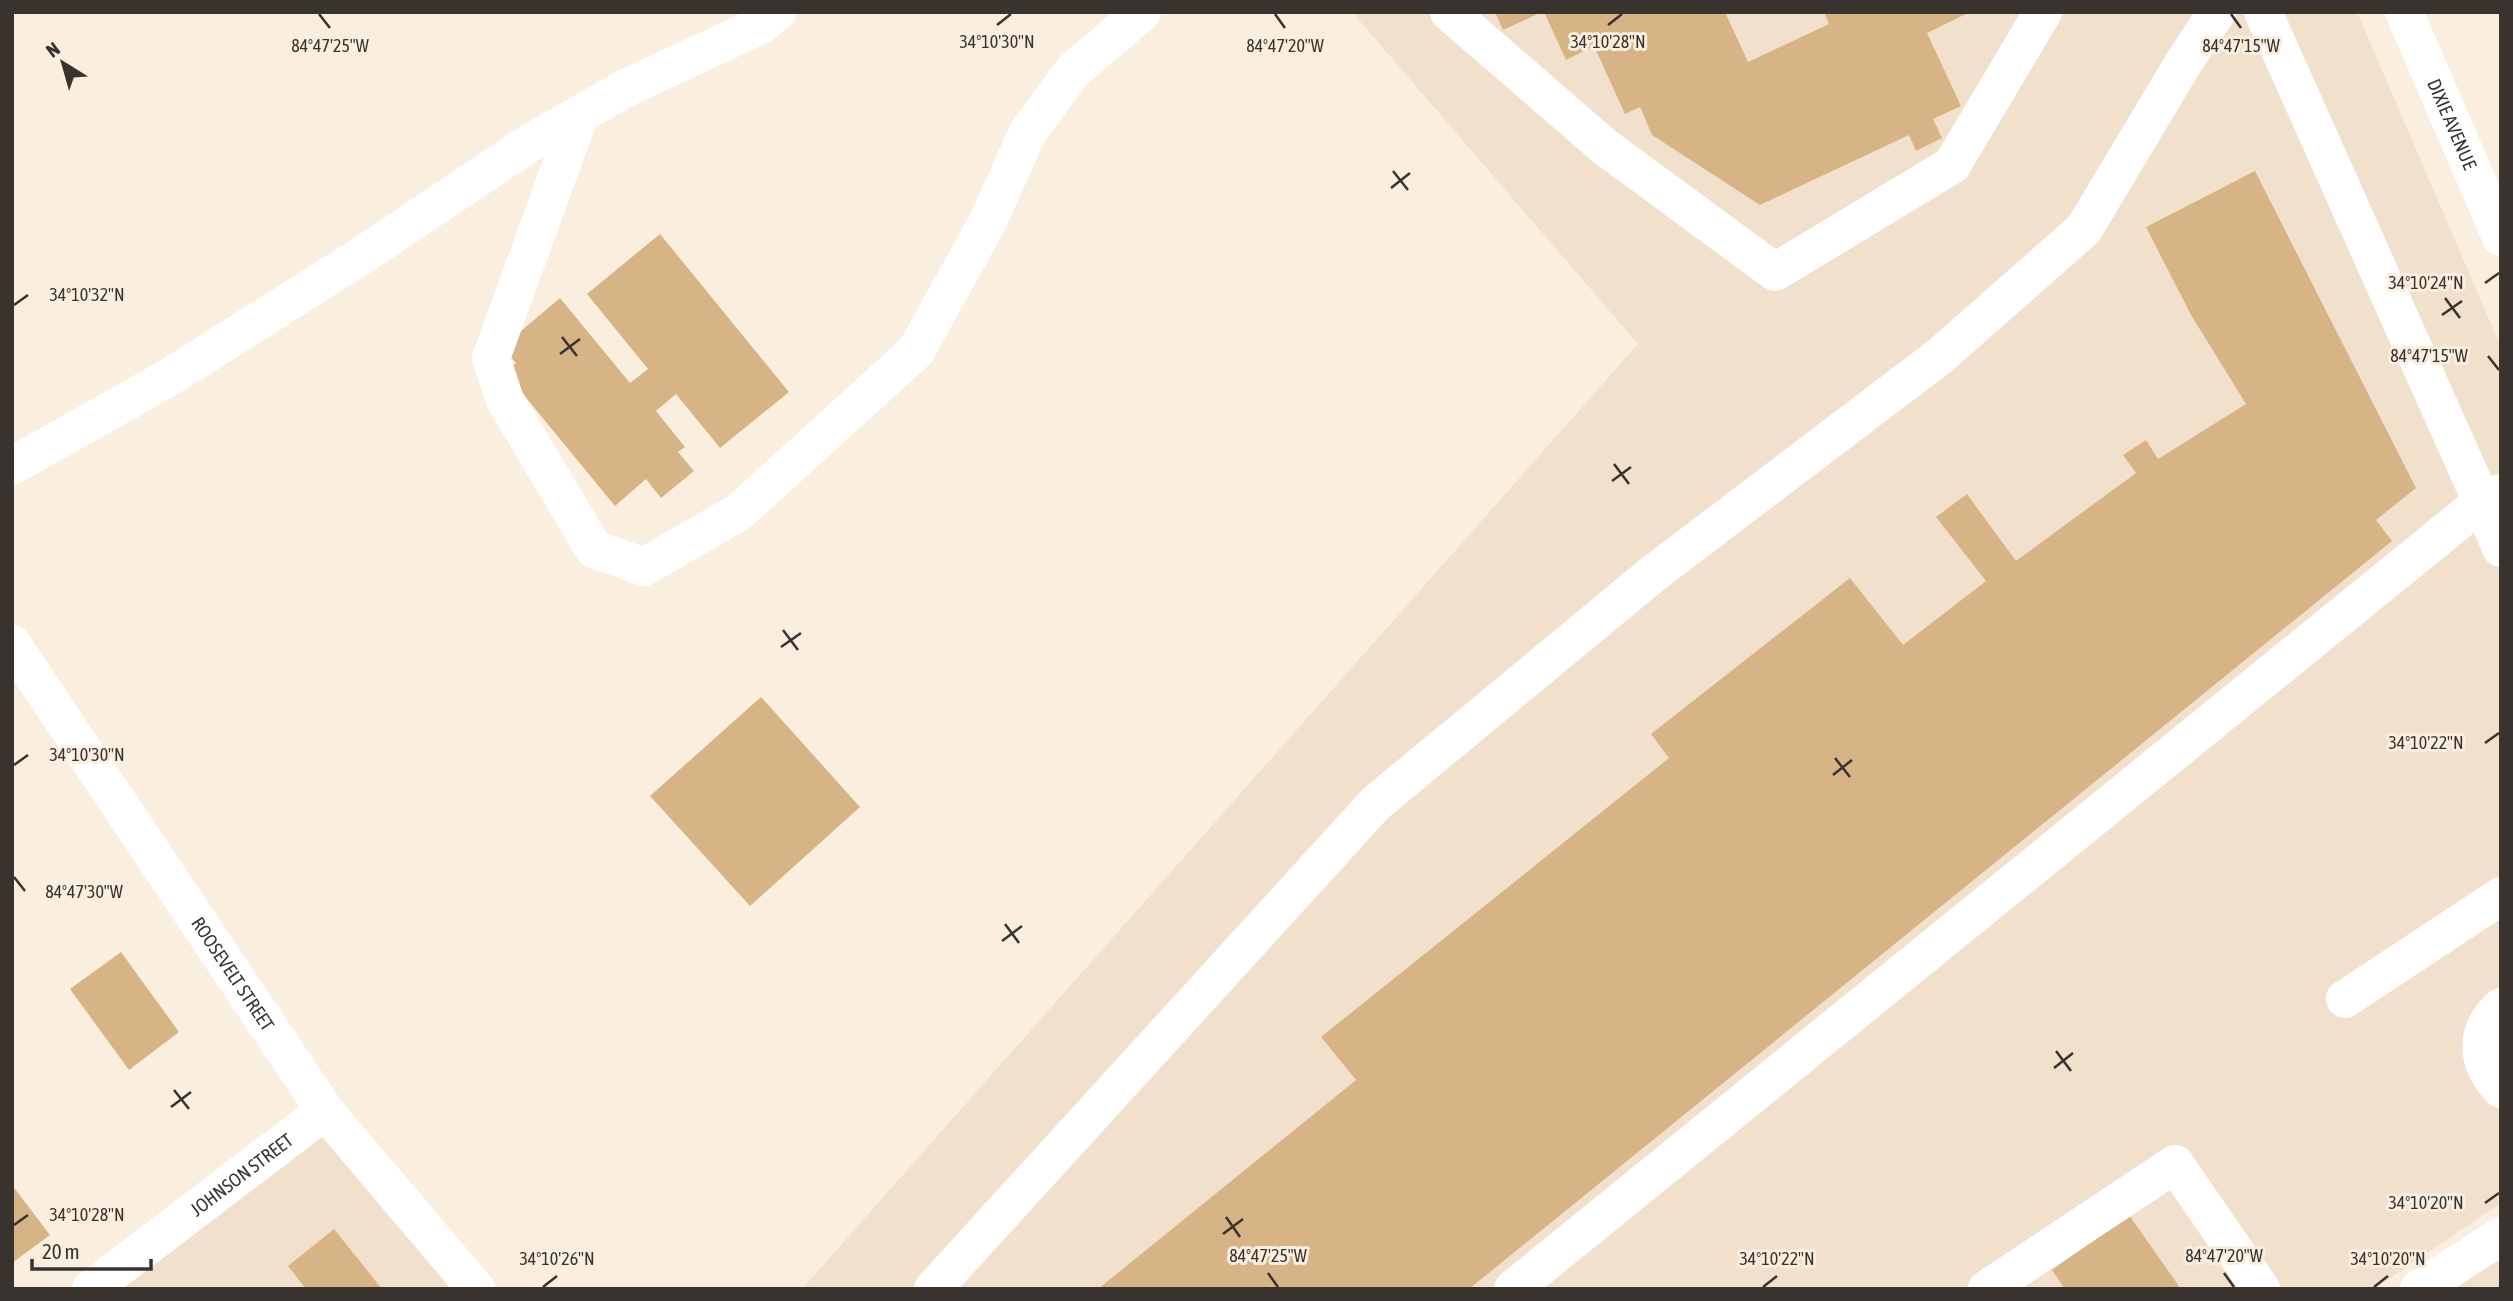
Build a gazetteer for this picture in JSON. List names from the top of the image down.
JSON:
{
  "streets": {
    "street": ["DIXIE AVENUE", "ROOSEVELT STREET", "JOHNSON STREET"]
  },
  "crossings": [
    ["ROOSEVELT STREET", "JOHNSON STREET"]
  ],
  "scale_bar": "20 m",
  "north": "top left",
  "coordinates": [
    "34°10'30\"N",
    "34°10'28\"N",
    "84°47'25\"W",
    "84°47'20\"W",
    "84°47'15\"W",
    "34°10'24\"N",
    "34°10'32\"N",
    "34°10'22\"N",
    "84°47'30\"W",
    "34°10'20\"N",
    "34°10'26\"N"
  ]
}
